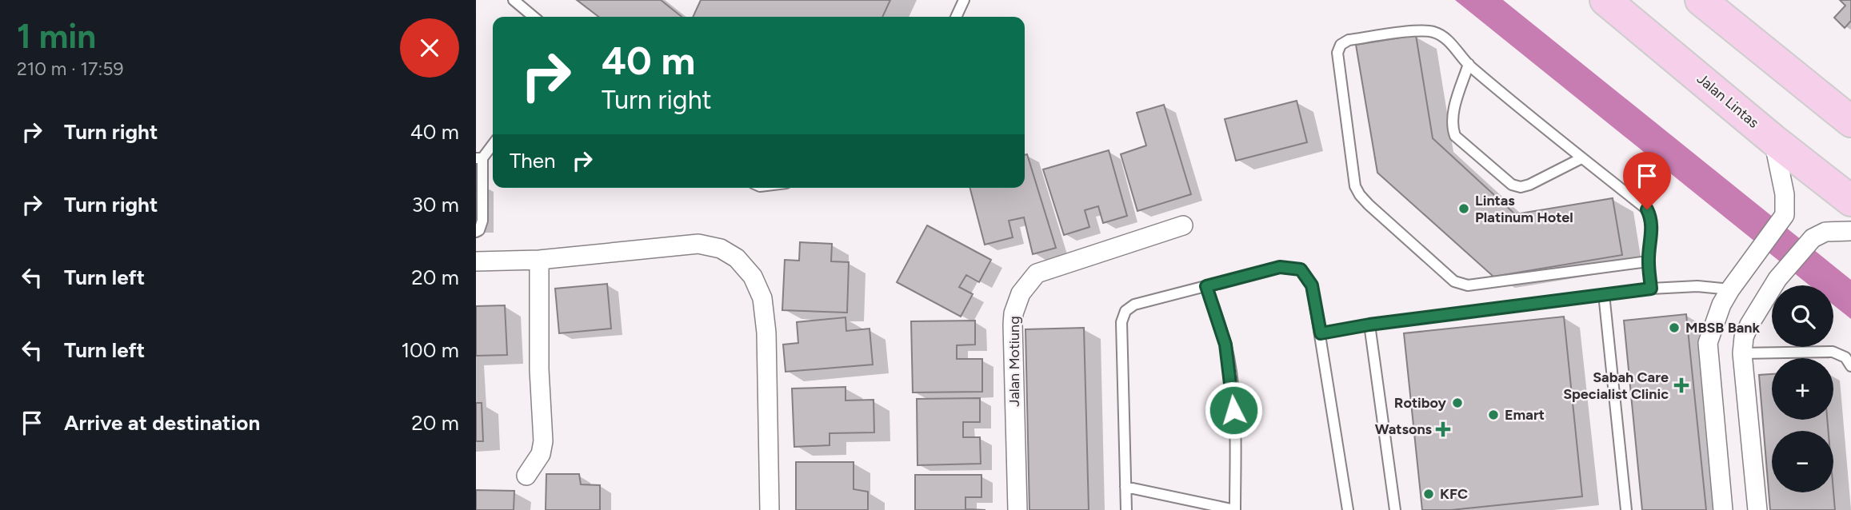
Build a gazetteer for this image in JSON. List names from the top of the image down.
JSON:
{
  "streets": {
    "highway": ["Jalan Lintas"],
    "street": ["Jalan Motiung"]
  },
  "places": {
    "other": [
      "Lintas Platinum Hotel",
      "MBSB Bank",
      "Rotiboy",
      "Emart",
      "KFC"
    ],
    "health": ["Sabah Care Specialist Clinic", "Watsons"]
  },
  "page": {
    "heading": ["1 min", "210 m · 17:59"],
    "turn": ["40 m", "Turn right"],
    "list": [
      {
        "name": "Turn right",
        "value": "40 m"
      },
      {
        "name": "Turn right",
        "value": "30 m"
      },
      {
        "name": "Turn left",
        "value": "20 m"
      },
      {
        "name": "Turn left",
        "value": "100 m"
      },
      {
        "name": "Arrive at destination",
        "value": "20 m"
      }
    ],
    "then": "Then",
    "map_buttons": ["+", "−"]
  }
}
